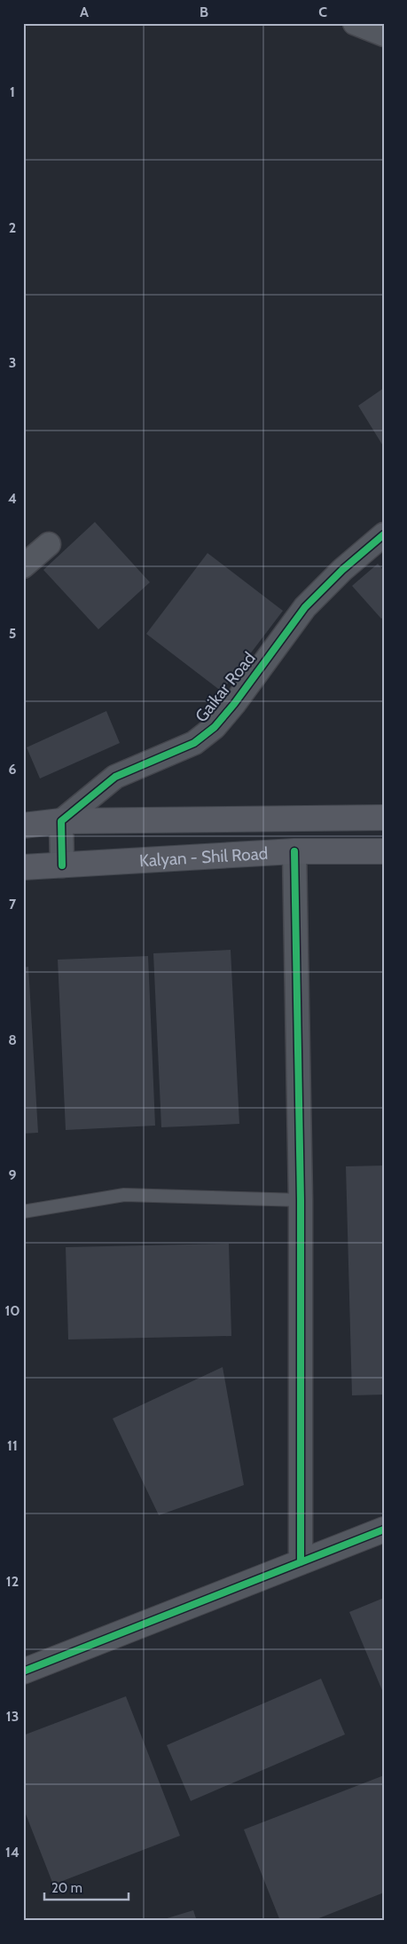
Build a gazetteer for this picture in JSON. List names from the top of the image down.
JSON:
{
  "streets": {
    "main road": ["Kalyan - Shil Road"],
    "street": ["Gaikar Road"]
  },
  "crossings": [
    ["Gaikar Road", "Kalyan - Shil Road"]
  ],
  "scale_bar": "20 m",
  "grid": {
    "columns": ["A", "B", "C"],
    "rows": [
      "1",
      "2",
      "3",
      "4",
      "5",
      "6",
      "7",
      "8",
      "9",
      "10",
      "11",
      "12",
      "13",
      "14"
    ]
  }
}
